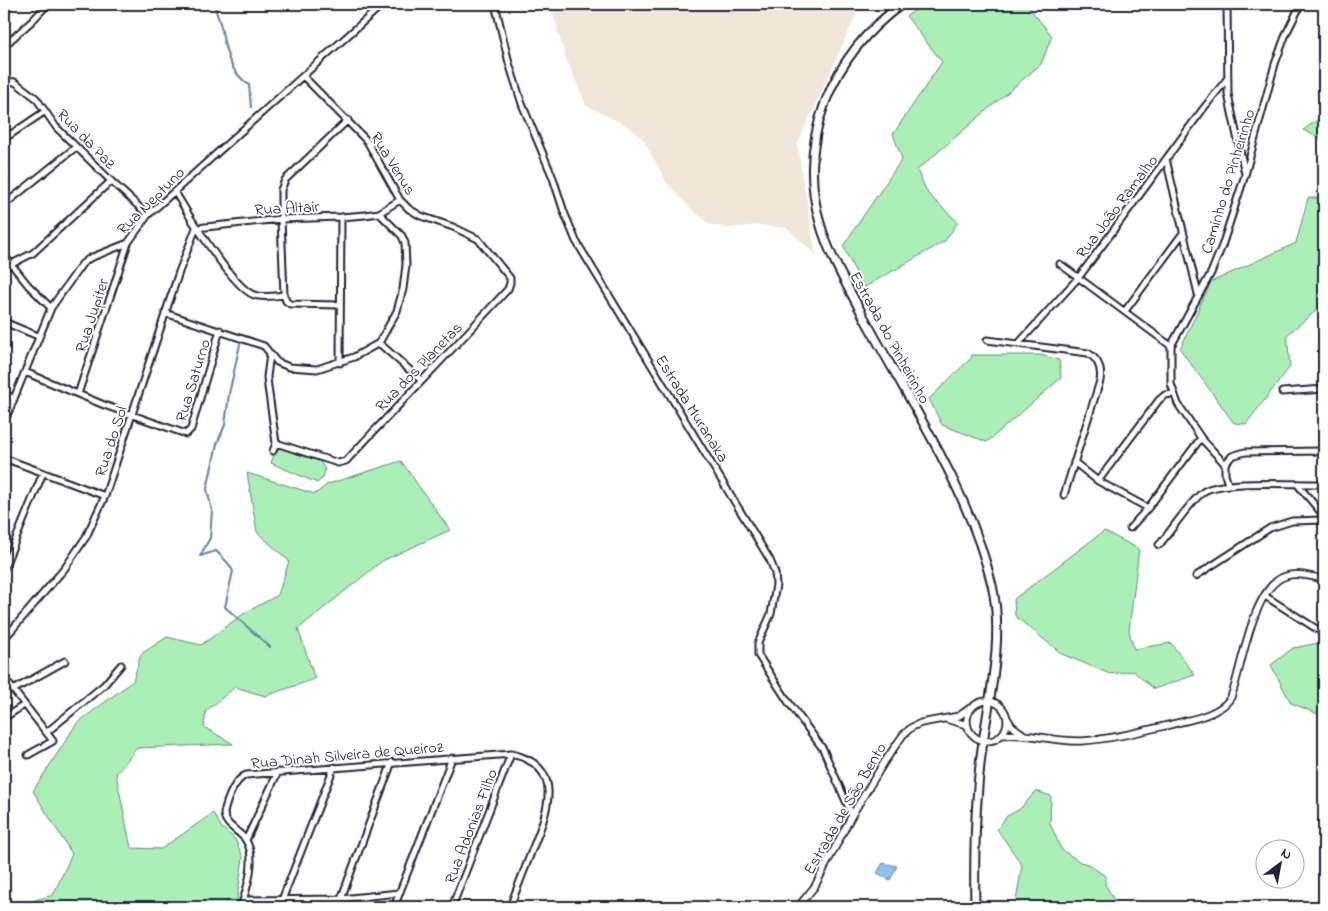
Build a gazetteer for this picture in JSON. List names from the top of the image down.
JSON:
{
  "streets": {
    "main road": ["Estrada do Pinheirinho"],
    "street": [
      "Rua da Paz",
      "Rua Venus",
      "Caminho do Pinheirinho",
      "Rua Neptuno",
      "Rua João Ramalho",
      "Rua Altair",
      "Rua Jupiter",
      "Rua dos Planetas",
      "Rua Saturno",
      "Estrada Muranaka",
      "Rua do Sol",
      "Rua Dinah Silveira de Queiroz",
      "Estrada de São Bento",
      "Rua Adonias Filho"
    ]
  },
  "crossings": [
    ["Rua da Paz", "Rua Neptuno"],
    ["Rua Venus", "Rua Neptuno"],
    ["Rua Venus", "Rua dos Planetas"],
    ["Rua Neptuno", "Rua Jupiter"],
    ["Rua Altair", "Rua do Sol"],
    ["Rua Saturno", "Rua do Sol"],
    ["Estrada Muranaka", "Estrada de São Bento"],
    ["Rua Dinah Silveira de Queiroz", "Rua Adonias Filho"]
  ],
  "north": "top right"
}
